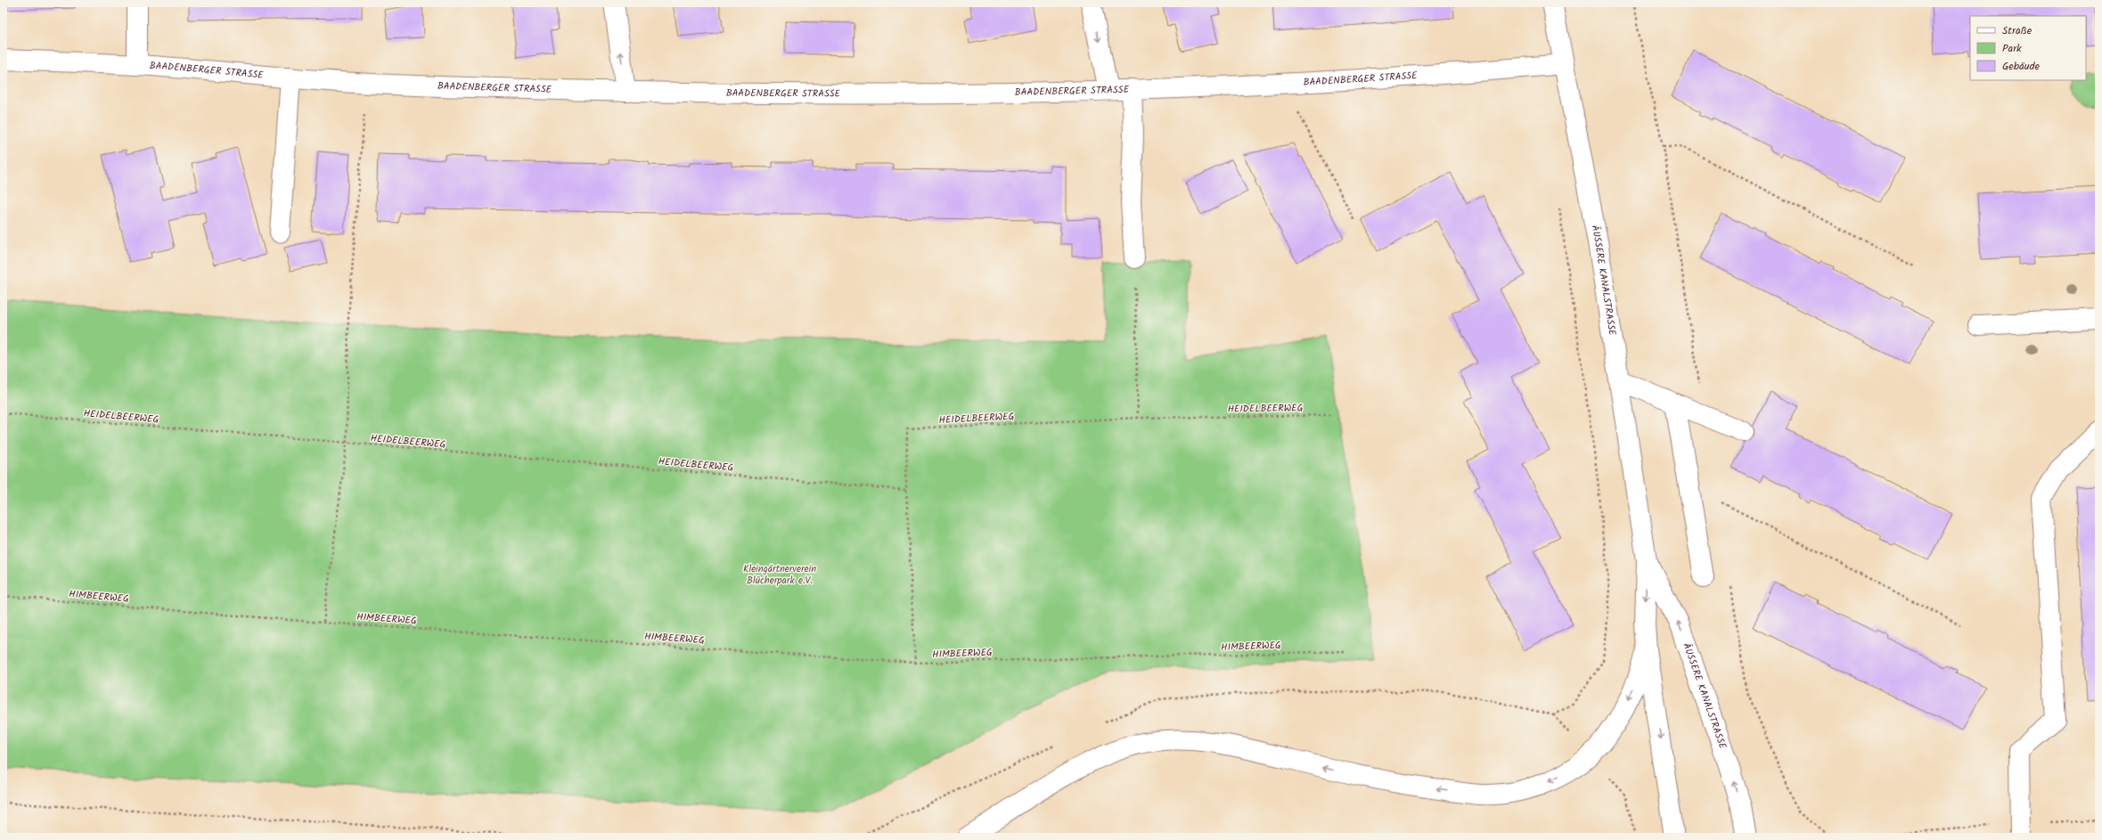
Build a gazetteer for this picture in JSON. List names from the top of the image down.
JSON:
{
  "streets": {
    "main road": ["BAADENBERGER STRASSE", "ÄUSSERE KANALSTRASSE"],
    "path": ["HEIDELBEERWEG", "HIMBEERWEG"]
  },
  "crossings": [
    ["BAADENBERGER STRASSE", "ÄUSSERE KANALSTRASSE"]
  ],
  "parks": ["Kleingärtnerverein Blücherpark e.V."],
  "legend": ["Straße", "Park", "Gebäude"]
}
